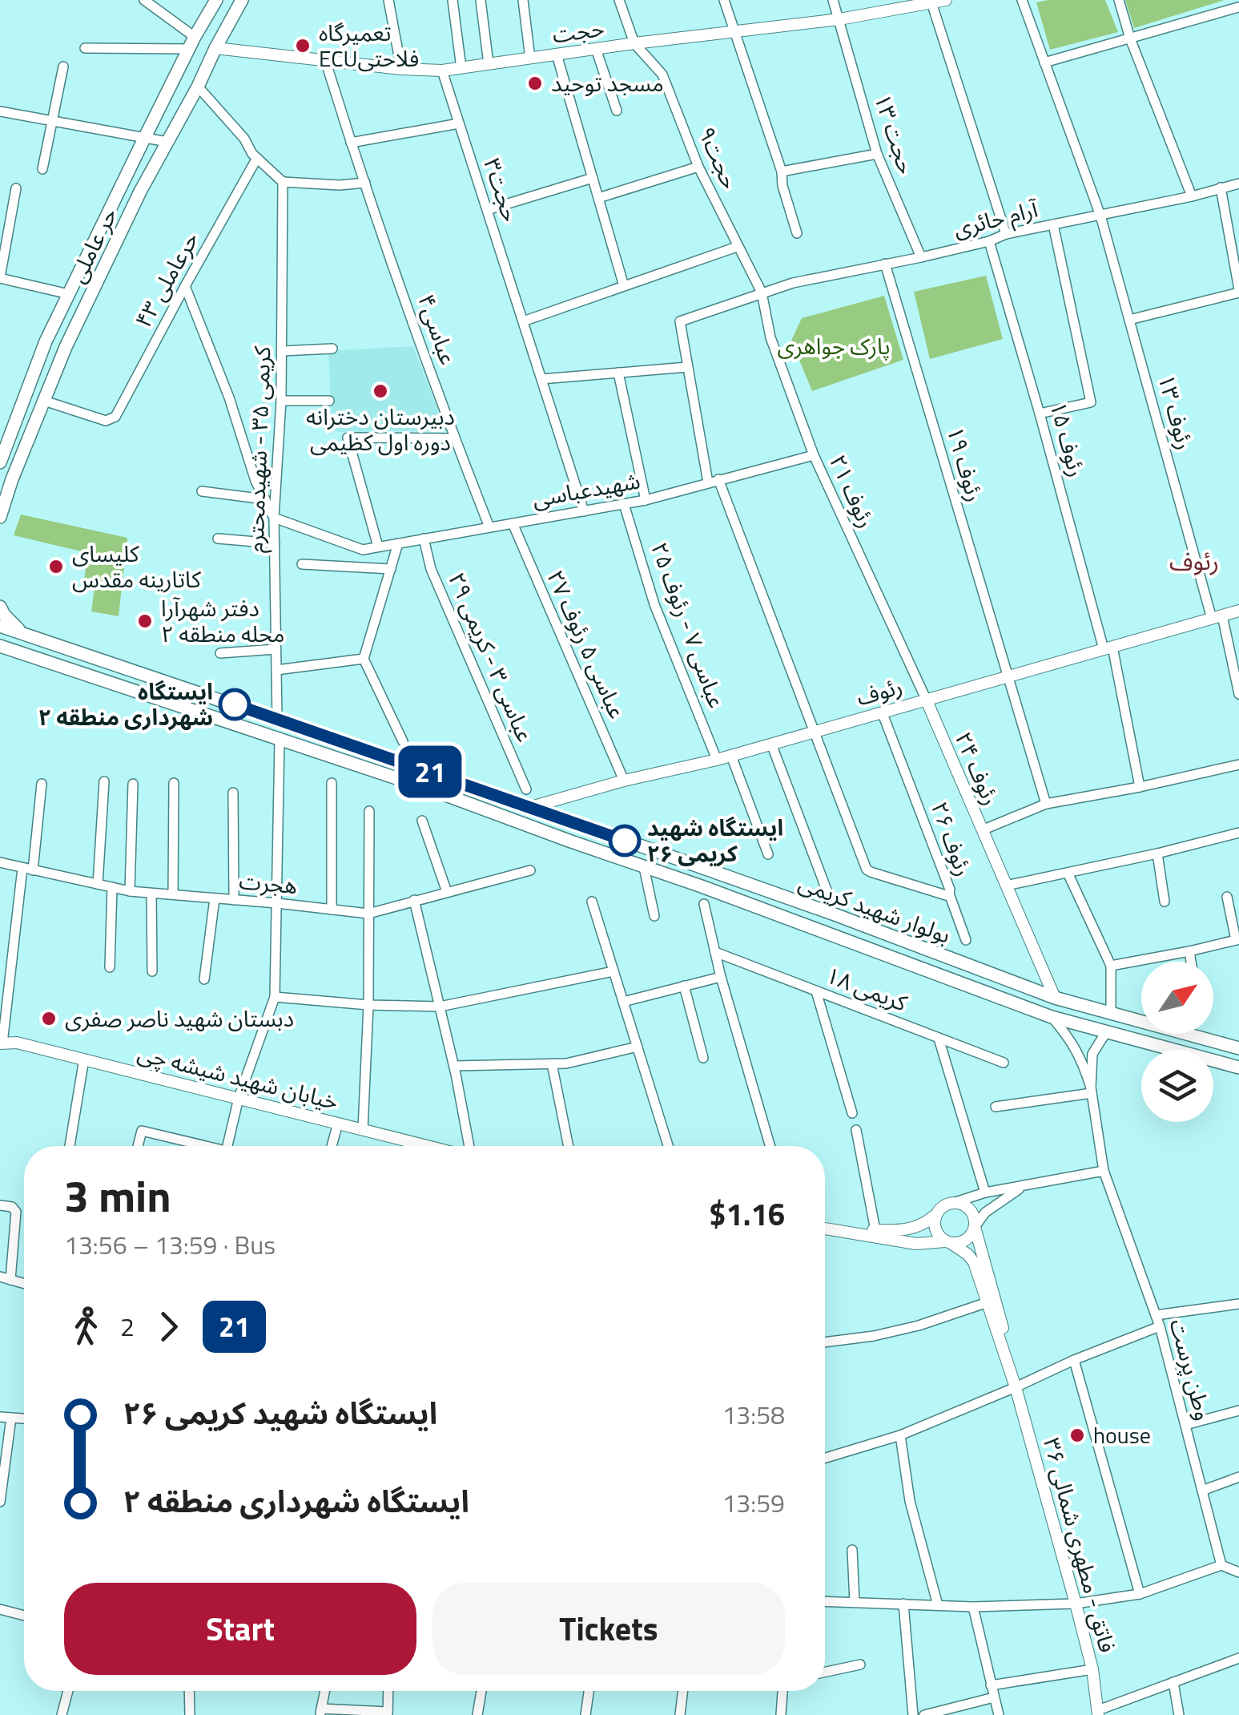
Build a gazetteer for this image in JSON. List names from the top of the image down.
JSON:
{
  "streets": {
    "main road": ["حر عاملی", "بولوار شهید کریمی"],
    "street": [
      "حجت",
      "حجت ۱۳",
      "حجت۹",
      "حجت۳",
      "آرام حائری",
      "حرعاملی ۴۳",
      "عباسی۴",
      "رئوف ۱۳",
      "رئوف ۱۵",
      "کریمی ۳۵ - شهیدمحترم",
      "رئوف ۱۹",
      "شهیدعباسی",
      "رئوف ۲۱",
      "عباسی ۷ - رئوف ۲۵",
      "عباسی ۵ رئوف ۲۷",
      "عباسی ۳ - کریمی ۲۹",
      "رئوف",
      "رئوف ۲۴",
      "رئوف ۲۶",
      "هجرت",
      "کریمی ۱۸",
      "خیابان شهید شیشه چی",
      "وطن پرست",
      "فاتق - مطهری شمالی ۳۶"
    ]
  },
  "crossings": [
    ["حجت", "حجت ۱۳"],
    ["حجت", "حجت۹"],
    ["حجت", "حجت۳"],
    ["حجت", "حر عاملی"],
    ["حجت", "عباسی۴"],
    ["حجت ۱۳", "آرام حائری"],
    ["حجت۹", "آرام حائری"],
    ["حجت۹", "رئوف ۲۱"],
    ["حجت۳", "شهیدعباسی"],
    ["آرام حائری", "رئوف ۱۳"],
    ["آرام حائری", "رئوف ۱۵"],
    ["آرام حائری", "رئوف ۱۹"],
    ["آرام حائری", "رئوف ۲۱"],
    ["حر عاملی", "حرعاملی ۴۳"],
    ["عباسی۴", "شهیدعباسی"],
    ["رئوف ۱۳", "رئوف"],
    ["رئوف ۱۵", "رئوف"],
    ["کریمی ۳۵ - شهیدمحترم", "شهیدعباسی"],
    ["کریمی ۳۵ - شهیدمحترم", "بولوار شهید کریمی"],
    ["رئوف ۱۹", "رئوف"],
    ["شهیدعباسی", "رئوف ۲۱"],
    ["شهیدعباسی", "عباسی ۷ - رئوف ۲۵"],
    ["شهیدعباسی", "عباسی ۵ رئوف ۲۷"],
    ["شهیدعباسی", "عباسی ۳ - کریمی ۲۹"],
    ["رئوف ۲۱", "رئوف"],
    ["رئوف ۲۱", "رئوف ۲۴"],
    ["عباسی ۷ - رئوف ۲۵", "رئوف"],
    ["عباسی ۵ رئوف ۲۷", "رئوف"],
    ["رئوف", "رئوف ۲۴"],
    ["رئوف", "رئوف ۲۶"],
    ["رئوف", "بولوار شهید کریمی"],
    ["رئوف ۲۴", "بولوار شهید کریمی"]
  ],
  "districts": ["رئوف"],
  "parks": ["پارک جواهری"],
  "places": [
    "تعمیرگاه ECUفلاحتی",
    "مسجد توحید",
    "دبیرستان دخترانه دوره اول کظیمی",
    "کلیسای کاتارینه مقدس",
    "دفتر شهرآرا محله منطقه ۲",
    "ایستگاه شهرداری منطقه ۲",
    "ایستگاه شهید کریمی ۲۶",
    "دبستان شهید ناصر صفری",
    "house"
  ],
  "lines": ["bus line 21"],
  "north": "top right",
  "page": {
    "on_map": "21",
    "heading": ["3 min", "13:56 – 13:59 · Bus", "$1.16"],
    "legs": ["2", "21"],
    "list": [
      {
        "name": "ایستگاه شهید کریمی ۲۶",
        "value": "13:58"
      },
      {
        "name": "ایستگاه شهرداری منطقه ۲",
        "value": "13:59"
      }
    ],
    "buttons": ["Start", "Tickets"]
  }
}
